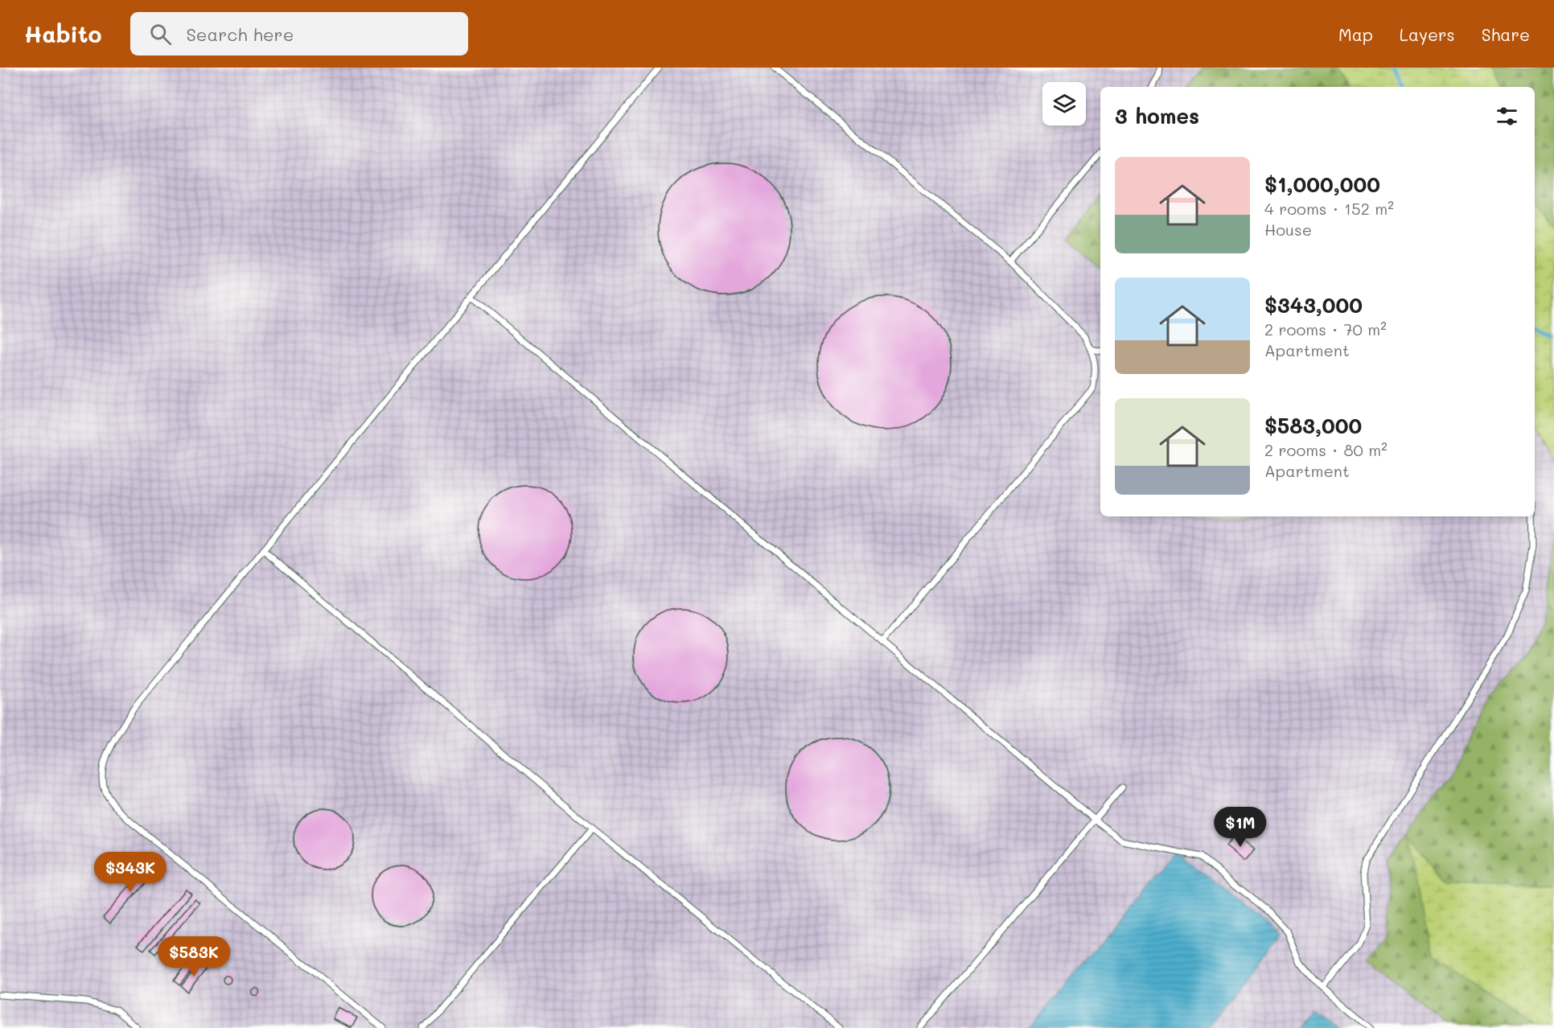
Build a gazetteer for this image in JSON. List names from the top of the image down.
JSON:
{
  "page": {
    "header": "Habito",
    "search": "Search here",
    "nav": ["Map", "Layers", "Share"],
    "heading": "3 homes",
    "list": [
      {
        "name": "$1,000,000",
        "note": "4 rooms · 152 m² · House"
      },
      {
        "name": "$343,000",
        "note": "2 rooms · 70 m² · Apartment"
      },
      {
        "name": "$583,000",
        "note": "2 rooms · 80 m² · Apartment"
      }
    ],
    "price": ["$1M", "$343K", "$583K"]
  }
}
